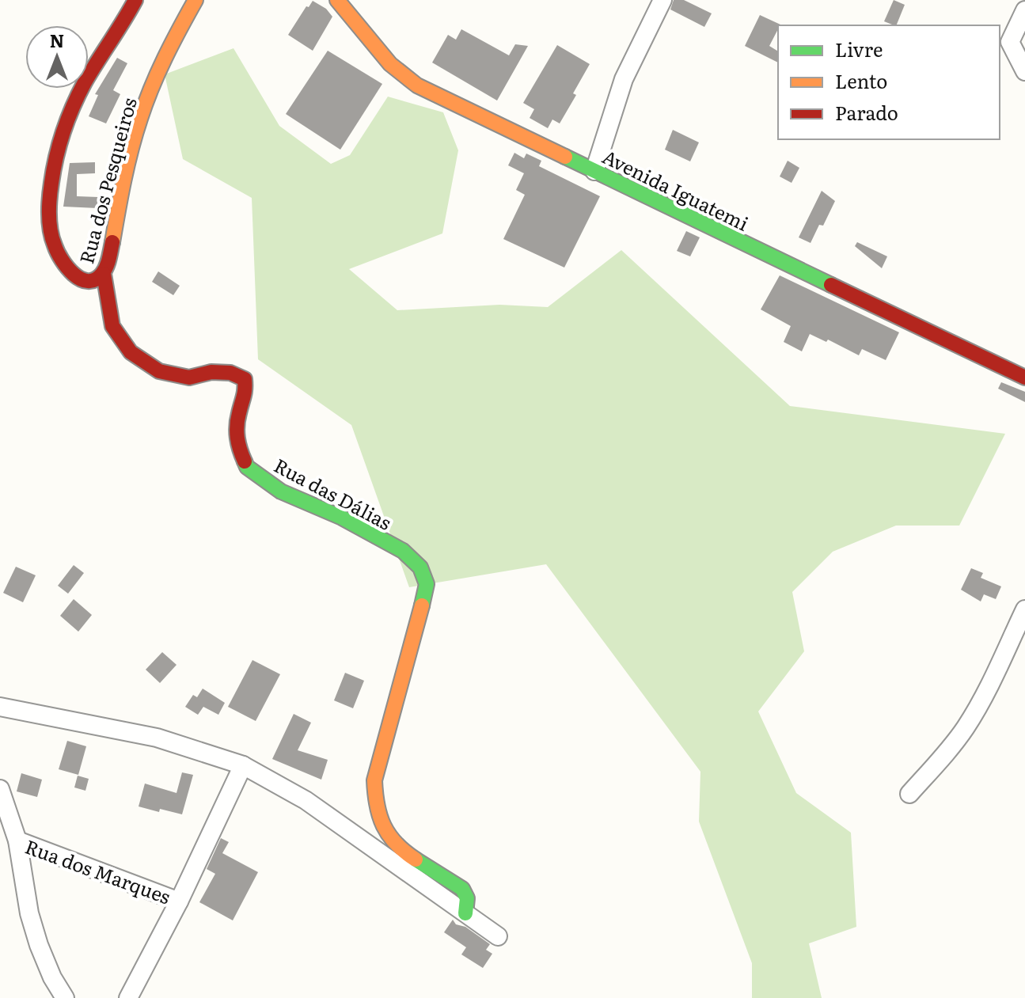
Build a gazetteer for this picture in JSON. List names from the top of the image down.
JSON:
{
  "streets": {
    "street": [
      "Rua dos Pesqueiros",
      "Avenida Iguatemi",
      "Rua das Dálias",
      "Rua dos Marques"
    ]
  },
  "crossings": [
    ["Rua dos Pesqueiros", "Rua das Dálias"]
  ],
  "legend": ["Livre", "Lento", "Parado"],
  "north": "top"
}
